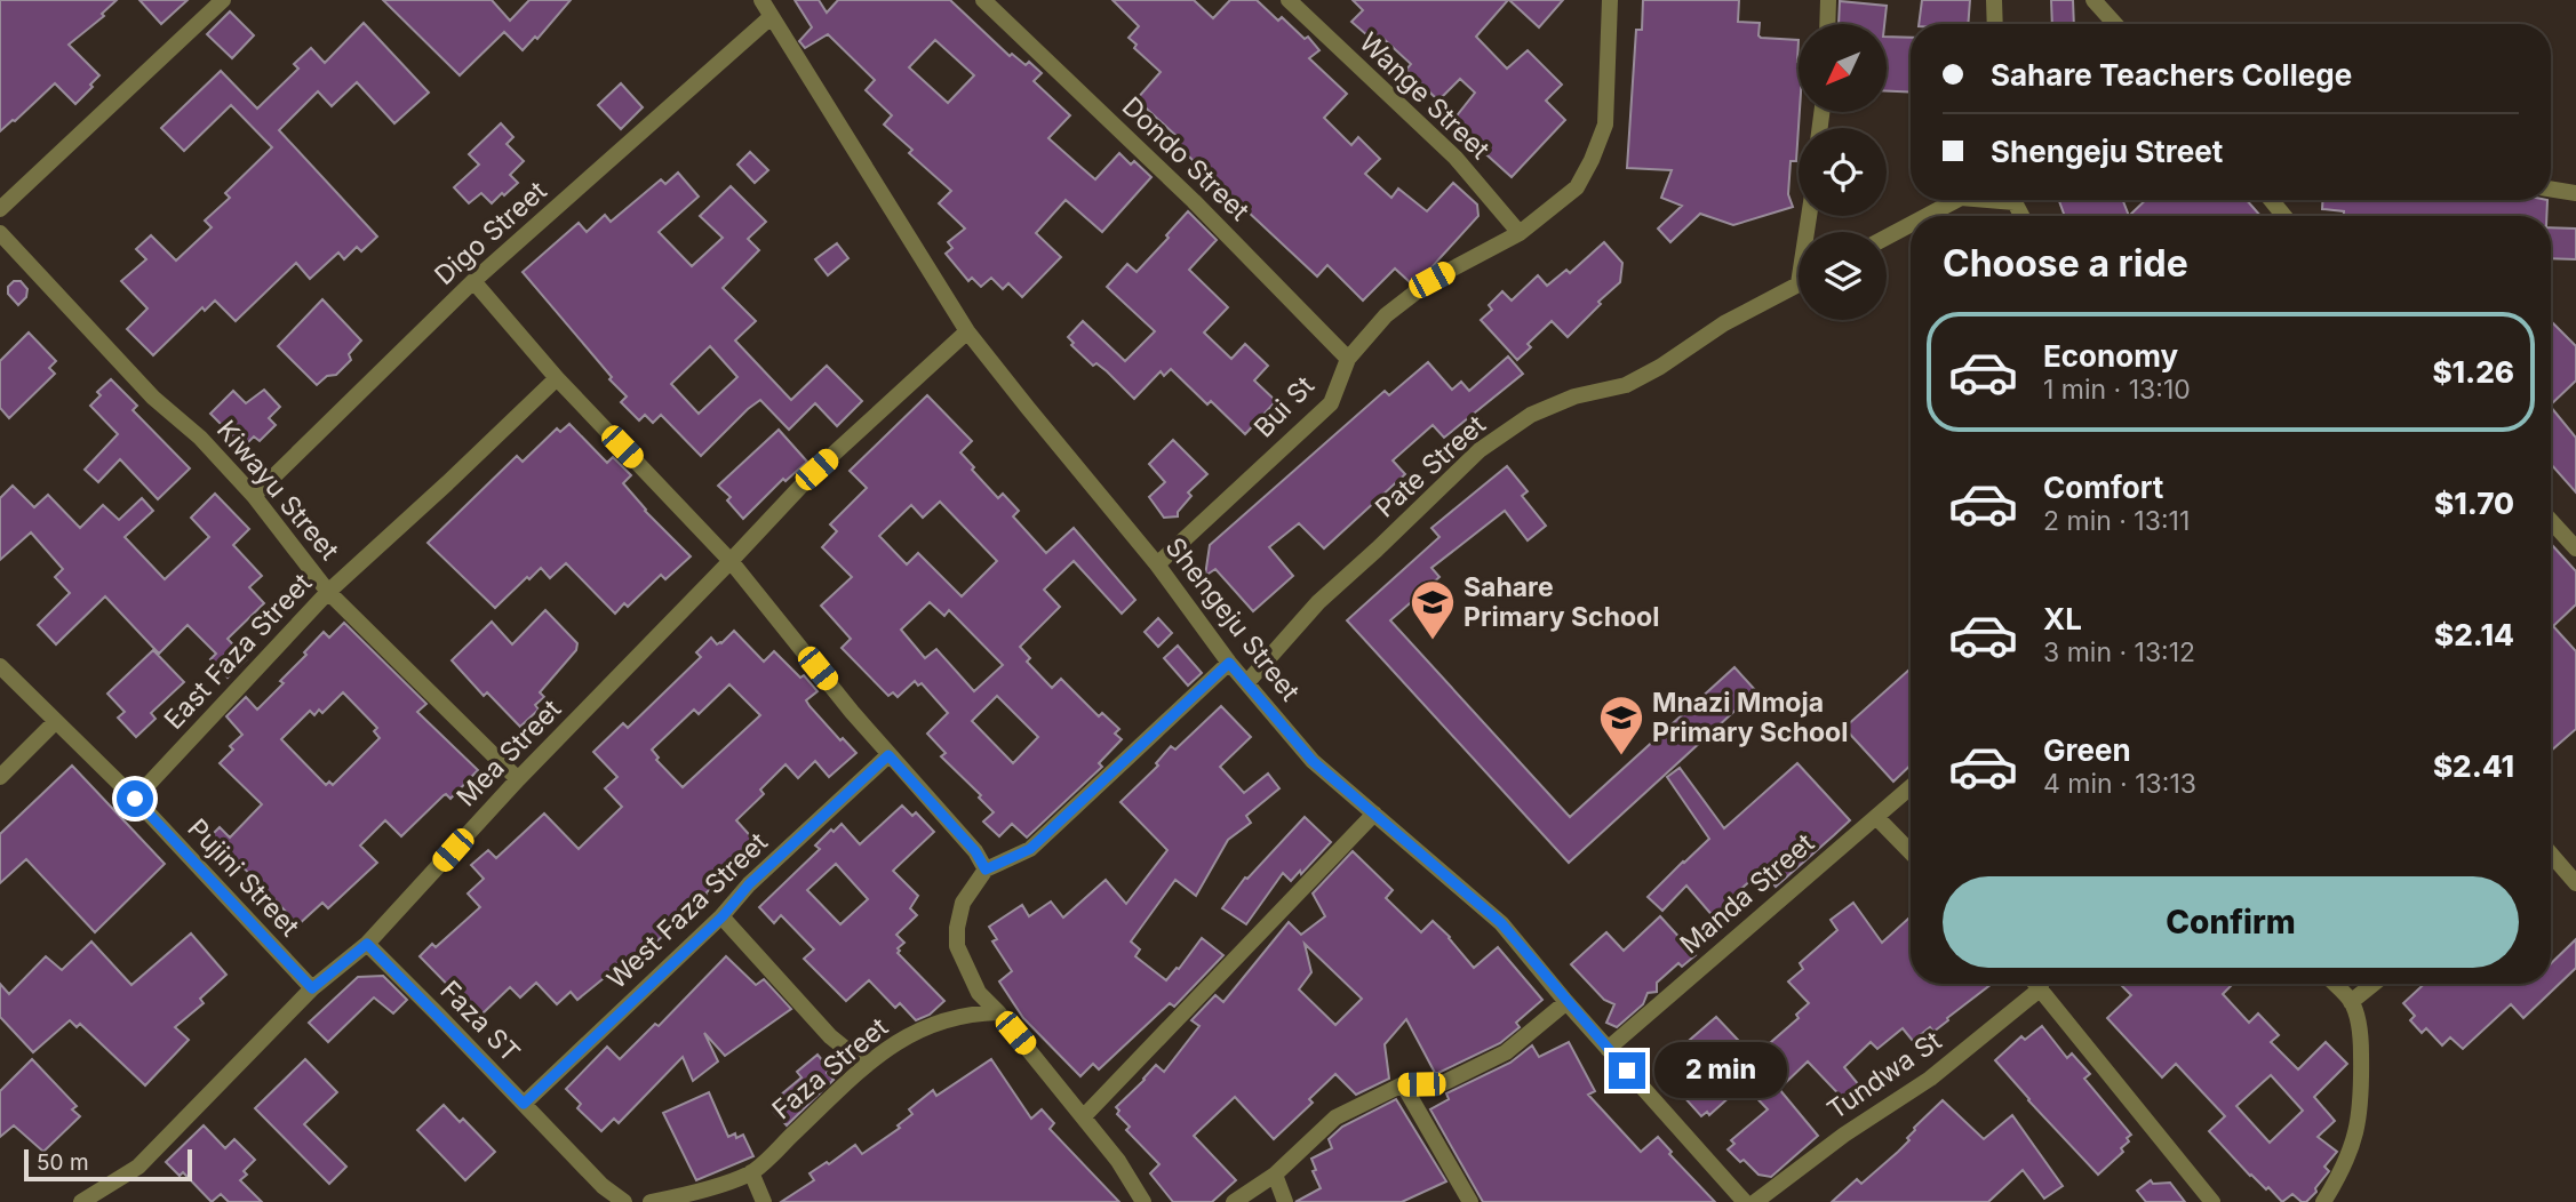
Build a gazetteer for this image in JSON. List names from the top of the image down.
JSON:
{
  "streets": {
    "street": [
      "Wange Street",
      "Dondo Street",
      "Digo Street",
      "Bui St",
      "Pate Street",
      "Kiwayu Street",
      "Shengeju Street",
      "East Faza Street",
      "Mea Street",
      "Pujini Street",
      "Manda Street",
      "West Faza Street",
      "Faza ST",
      "Faza Street",
      "Tundwa St"
    ]
  },
  "crossings": [
    ["Wange Street", "Bui St"],
    ["Dondo Street", "Bui St"],
    ["Digo Street", "Kiwayu Street"],
    ["Digo Street", "Shengeju Street"],
    ["Bui St", "Shengeju Street"],
    ["Pate Street", "Shengeju Street"],
    ["Kiwayu Street", "East Faza Street"],
    ["Kiwayu Street", "Mea Street"],
    ["Shengeju Street", "Mea Street"],
    ["Shengeju Street", "Manda Street"],
    ["East Faza Street", "Pujini Street"],
    ["Mea Street", "Pujini Street"],
    ["Mea Street", "Faza ST"],
    ["West Faza Street", "Faza ST"]
  ],
  "places": {
    "school or university": ["Sahare Primary School", "Mnazi Mmoja Primary School"]
  },
  "scale_bar": "50 m",
  "north": "bottom left",
  "page": {
    "banner": ["Sahare Teachers College", "Shengeju Street"],
    "heading": "Choose a ride",
    "list": [
      {
        "name": "Economy",
        "note": "1 min · 13:10",
        "value": "$1.26"
      },
      {
        "name": "Comfort",
        "note": "2 min · 13:11",
        "value": "$1.70"
      },
      {
        "name": "XL",
        "note": "3 min · 13:12",
        "value": "$2.14"
      },
      {
        "name": "Green",
        "note": "4 min · 13:13",
        "value": "$2.41"
      }
    ],
    "buttons": "Confirm",
    "bubble": "2 min",
    "scale": "50 m"
  }
}
